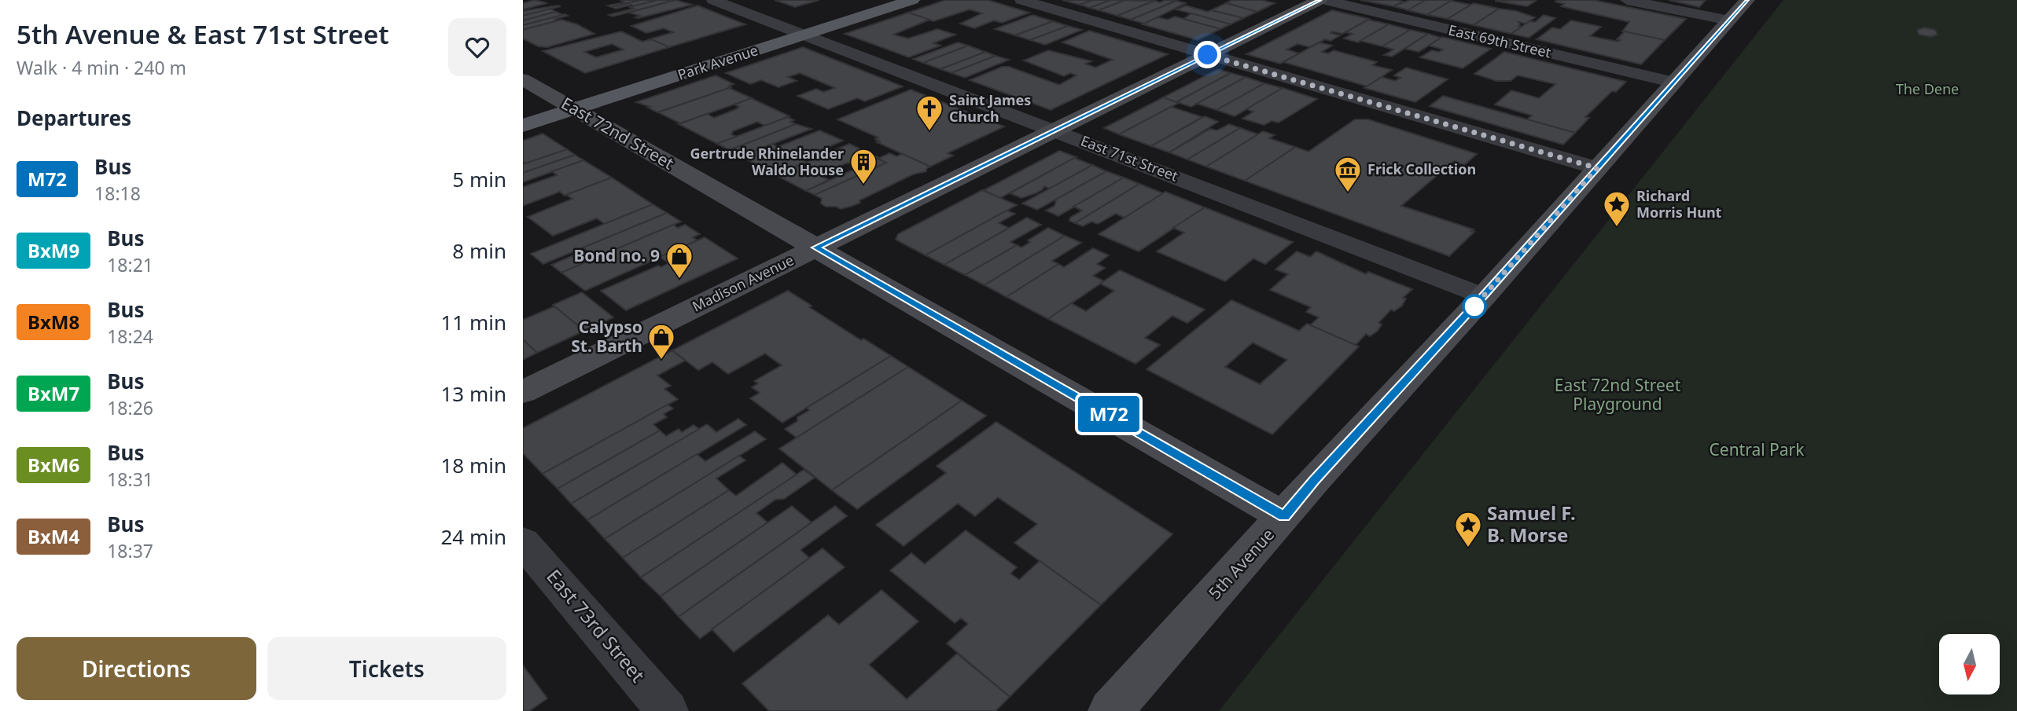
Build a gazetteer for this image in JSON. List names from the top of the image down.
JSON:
{
  "streets": {
    "main road": [
      "Park Avenue",
      "East 72nd Street",
      "Madison Avenue",
      "5th Avenue"
    ],
    "street": ["East 69th Street", "East 71st Street", "East 73rd Street"]
  },
  "crossings": [
    ["East 69th Street", "5th Avenue"],
    ["Park Avenue", "East 72nd Street"],
    ["Park Avenue", "East 71st Street"],
    ["East 72nd Street", "Madison Avenue"],
    ["East 72nd Street", "5th Avenue"],
    ["East 71st Street", "Madison Avenue"],
    ["East 71st Street", "5th Avenue"]
  ],
  "parks": ["The Dene", "East 72nd Street Playground", "Central Park"],
  "places": {
    "church": ["Saint James Church"],
    "building": ["Gertrude Rhinelander Waldo House"],
    "museum": ["Frick Collection"],
    "place": ["Richard Morris Hunt", "Samuel F. B. Morse"],
    "shop": ["Bond no. 9", "Calypso St. Barth"]
  },
  "lines": ["bus line M72"],
  "north": "bottom",
  "page": {
    "heading": [
      ["5th Avenue & East 71st Street", "Walk · 4 min · 240 m"],
      "Departures"
    ],
    "on_map": "M72",
    "list": [
      {
        "mark": "M72",
        "name": "Bus",
        "note": "18:18",
        "value": "5 min"
      },
      {
        "mark": "BxM9",
        "name": "Bus",
        "note": "18:21",
        "value": "8 min"
      },
      {
        "mark": "BxM8",
        "name": "Bus",
        "note": "18:24",
        "value": "11 min"
      },
      {
        "mark": "BxM7",
        "name": "Bus",
        "note": "18:26",
        "value": "13 min"
      },
      {
        "mark": "BxM6",
        "name": "Bus",
        "note": "18:31",
        "value": "18 min"
      },
      {
        "mark": "BxM4",
        "name": "Bus",
        "note": "18:37",
        "value": "24 min"
      }
    ],
    "buttons": ["Directions", "Tickets"]
  }
}
